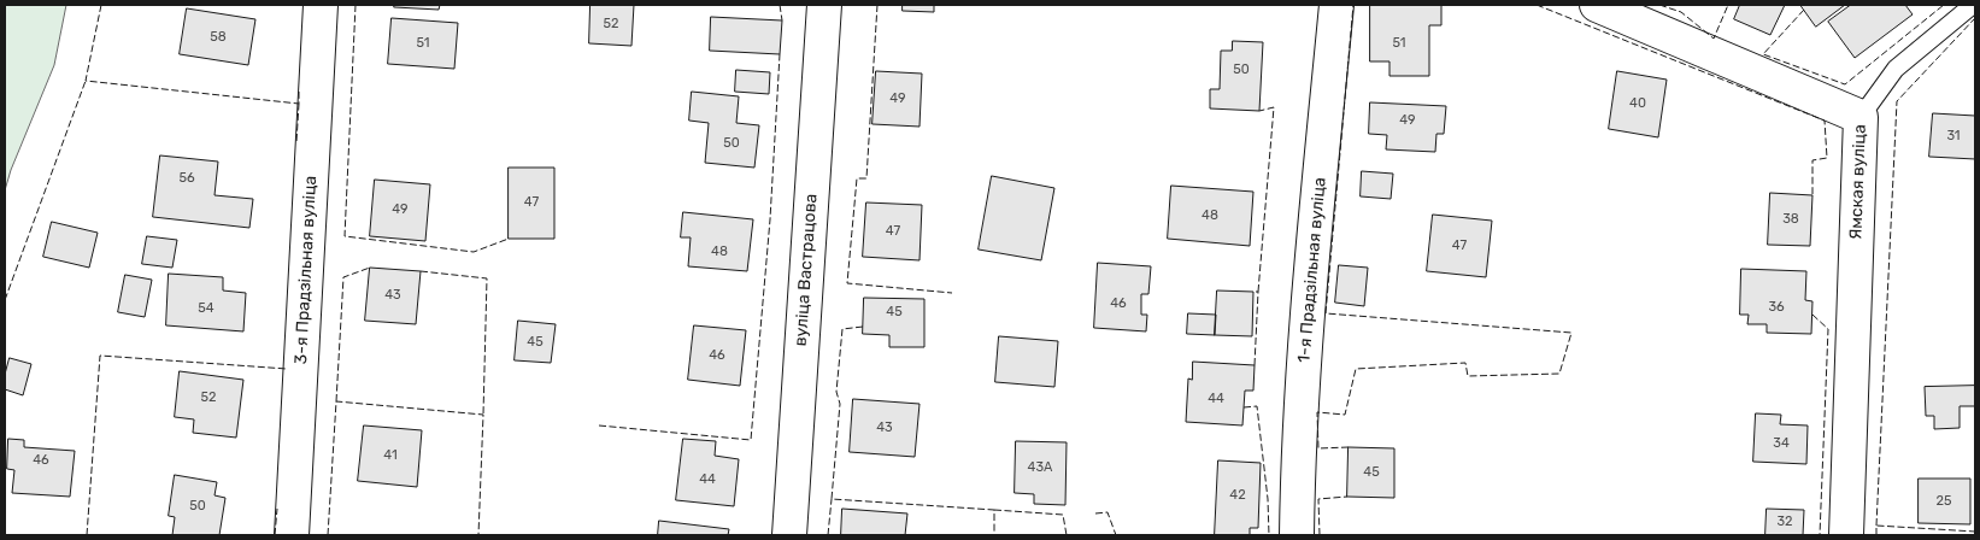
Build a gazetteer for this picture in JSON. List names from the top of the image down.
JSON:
{
  "streets": {
    "street": [
      "Ямская вуліца",
      "3-я Прадзільная вуліца",
      "вуліца Вастрацова",
      "1-я Прадзільная вуліца"
    ]
  },
  "house_numbers": [
    "52",
    "58",
    "51",
    "51",
    "50",
    "49",
    "40",
    "49",
    "31",
    "50",
    "56",
    "47",
    "49",
    "48",
    "38",
    "47",
    "47",
    "48",
    "43",
    "46",
    "36",
    "54",
    "45",
    "45",
    "46",
    "52",
    "44",
    "43",
    "34",
    "41",
    "46",
    "43А",
    "45",
    "44",
    "42",
    "25",
    "50",
    "32"
  ]
}
